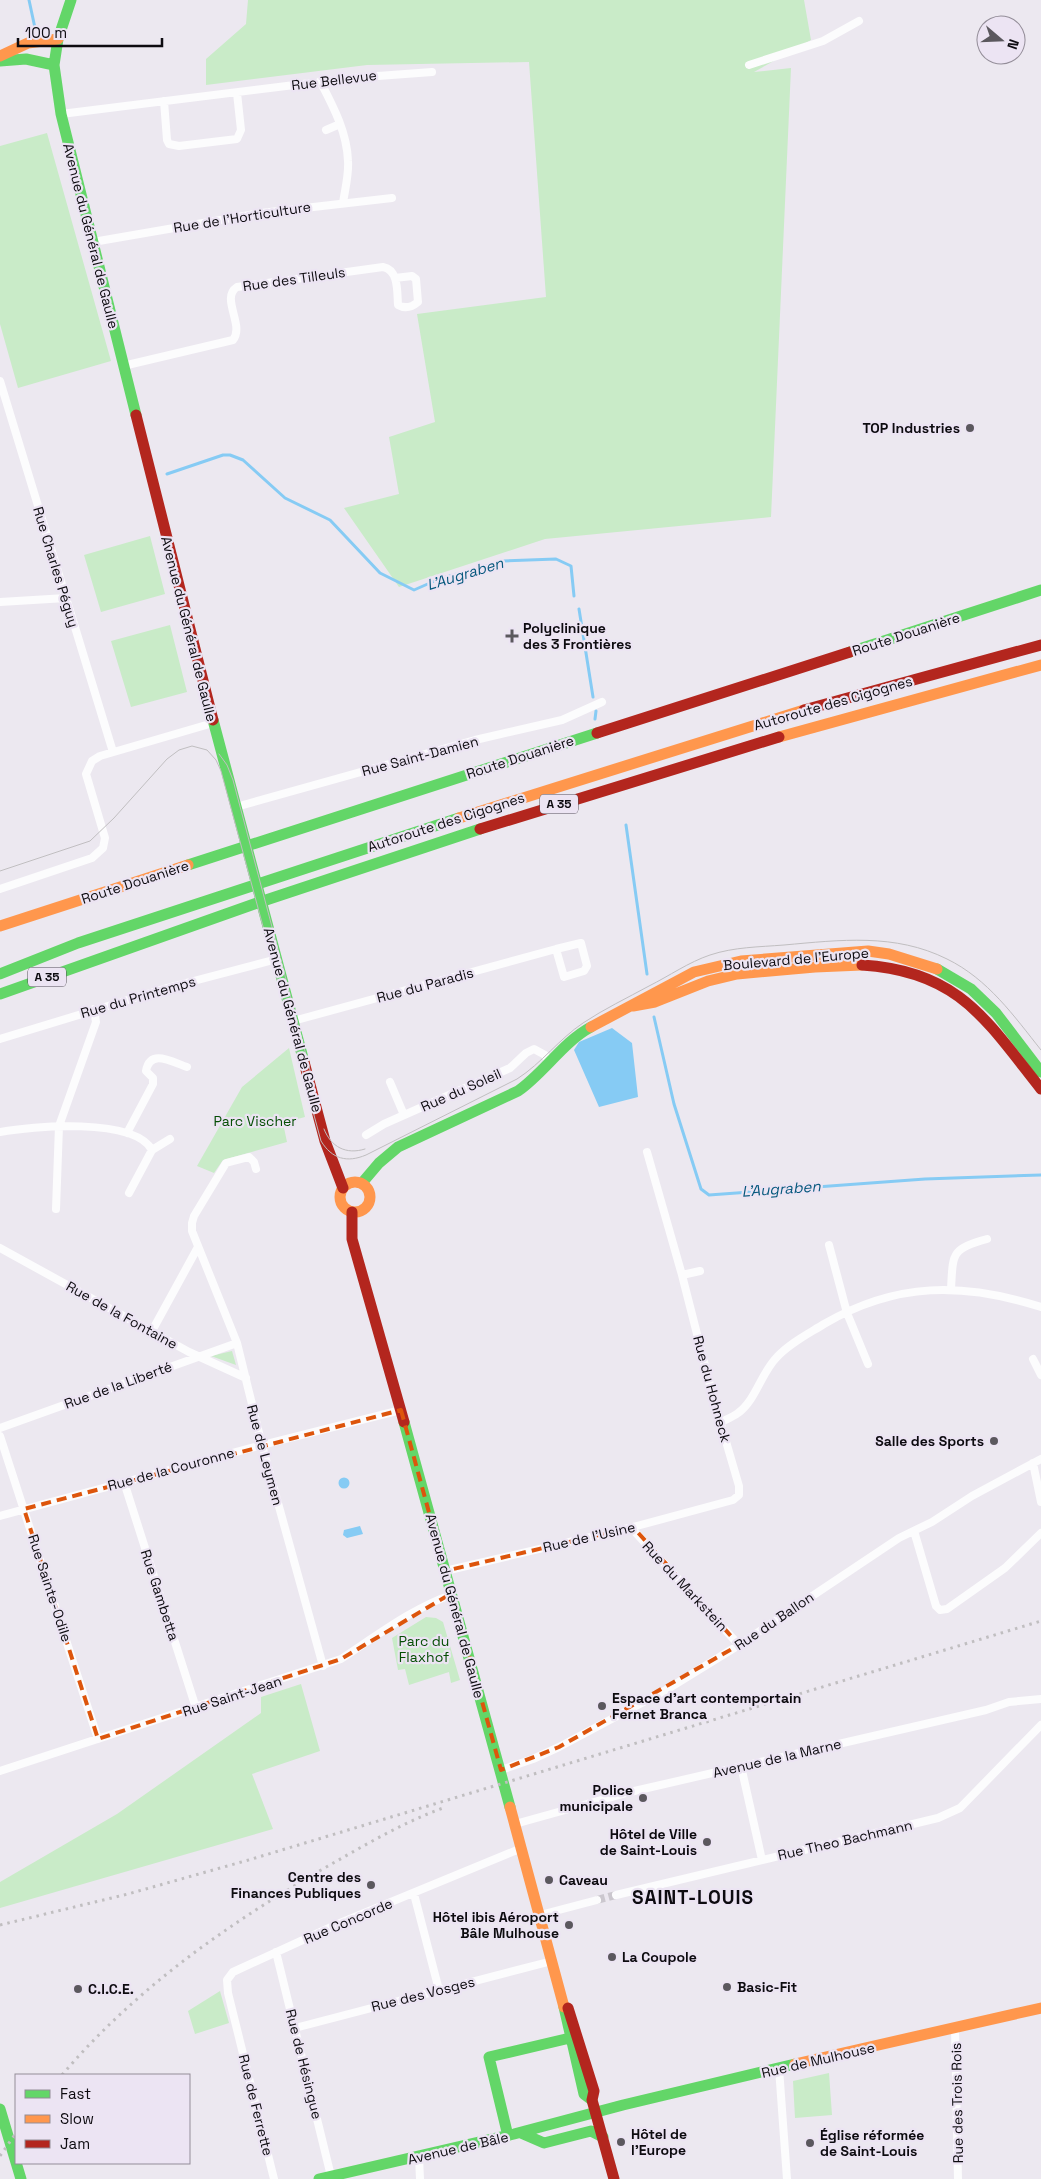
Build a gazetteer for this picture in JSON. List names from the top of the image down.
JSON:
{
  "streets": {
    "main road": [
      "Avenue du Général de Gaulle",
      "Route Douanière",
      "Autoroute des Cigognes",
      "A 35",
      "Boulevard de l'Europe",
      "Rue de Mulhouse",
      "Avenue de Bâle"
    ],
    "street": [
      "Rue Bellevue",
      "Rue de l'Horticulture",
      "Rue des Tilleuls",
      "Rue Charles Péguy",
      "Rue Saint-Damien",
      "Rue du Paradis",
      "Rue du Printemps",
      "Rue du Soleil",
      "Rue de la Fontaine",
      "Rue de la Liberté",
      "Rue du Hohneck",
      "Rue de Leymen",
      "Rue de la Couronne",
      "Rue de l'Usine",
      "Rue du Markstein",
      "Rue Sainte-Odile",
      "Rue Gambetta",
      "Rue du Ballon",
      "Rue Saint-Jean",
      "Avenue de la Marne",
      "Rue Theo Bachmann",
      "Rue Concorde",
      "Rue des Vosges",
      "Rue de Hésingue",
      "Rue des Trois Rois",
      "Rue de Ferrette"
    ]
  },
  "crossings": [
    ["Rue Bellevue", "Avenue du Général de Gaulle"],
    ["Rue de l'Horticulture", "Avenue du Général de Gaulle"],
    ["Avenue du Général de Gaulle", "Rue des Tilleuls"],
    ["Avenue du Général de Gaulle", "Rue Saint-Damien"],
    ["Avenue du Général de Gaulle", "Boulevard de l'Europe"],
    ["Avenue du Général de Gaulle", "Rue du Paradis"],
    ["Avenue du Général de Gaulle", "Rue du Printemps"],
    ["Avenue du Général de Gaulle", "Rue de la Couronne"],
    ["Avenue du Général de Gaulle", "Rue de l'Usine"],
    ["Avenue du Général de Gaulle", "Rue du Ballon"],
    ["Avenue du Général de Gaulle", "Rue Saint-Jean"],
    ["Avenue du Général de Gaulle", "Avenue de la Marne"],
    ["Avenue du Général de Gaulle", "Rue Concorde"],
    ["Avenue du Général de Gaulle", "Rue des Vosges"],
    ["Avenue du Général de Gaulle", "Rue de Mulhouse"],
    ["Avenue du Général de Gaulle", "Avenue de Bâle"],
    ["Boulevard de l'Europe", "Rue du Soleil"],
    ["Rue de la Fontaine", "Rue de la Liberté"],
    ["Rue de la Fontaine", "Rue de Leymen"],
    ["Rue de la Liberté", "Rue de Leymen"],
    ["Rue du Hohneck", "Rue de l'Usine"],
    ["Rue de Leymen", "Rue de la Couronne"],
    ["Rue de Leymen", "Rue Saint-Jean"],
    ["Rue de la Couronne", "Rue Sainte-Odile"],
    ["Rue de la Couronne", "Rue Gambetta"],
    ["Rue de l'Usine", "Rue du Markstein"],
    ["Rue du Markstein", "Rue du Ballon"],
    ["Rue Sainte-Odile", "Rue Saint-Jean"],
    ["Rue Gambetta", "Rue Saint-Jean"],
    ["Rue Concorde", "Rue de Hésingue"],
    ["Rue Concorde", "Rue de Ferrette"],
    ["Rue des Vosges", "Rue de Hésingue"],
    ["Rue de Mulhouse", "Rue des Trois Rois"],
    ["Rue de Mulhouse", "Avenue de Bâle"],
    ["Rue de Hésingue", "Avenue de Bâle"]
  ],
  "districts": ["SAINT-LOUIS"],
  "water": ["L'Augraben"],
  "parks": ["Parc Vischer", "Parc du Flaxhof"],
  "places": {
    "other": [
      "TOP Industries",
      "Salle des Sports",
      "Espace d'art contemportain Fernet Branca",
      "Police municipale",
      "Hôtel de Ville de Saint-Louis",
      "Caveau",
      "Centre des Finances Publiques",
      "Hôtel ibis Aéroport Bâle Mulhouse",
      "La Coupole",
      "Basic-Fit",
      "C.I.C.E.",
      "Hôtel de l'Europe",
      "Église réformée de Saint-Louis"
    ],
    "health": ["Polyclinique des 3 Frontières"]
  },
  "legend": ["Fast", "Slow", "Jam"],
  "scale_bar": "100 m",
  "north": "right"
}
